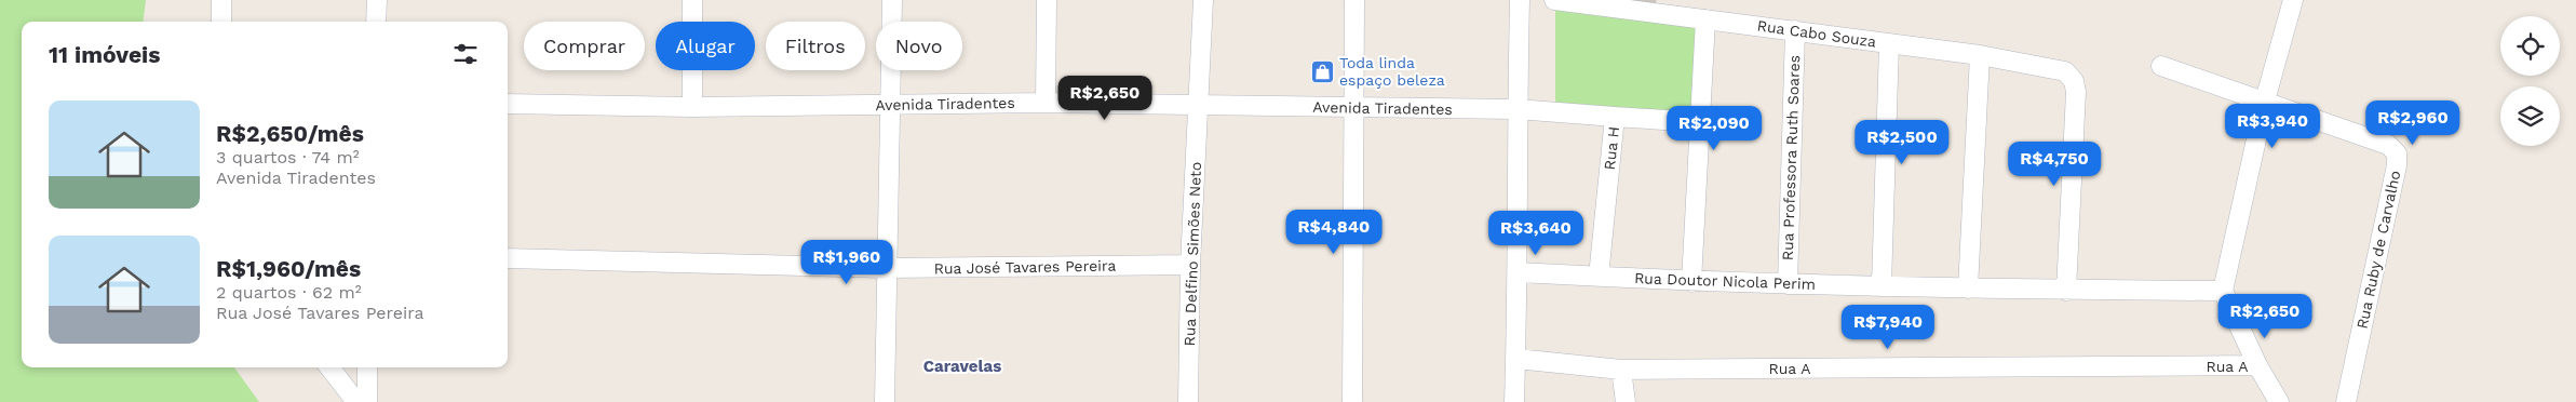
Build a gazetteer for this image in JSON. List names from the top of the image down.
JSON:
{
  "streets": {
    "street": [
      "Rua Cabo Souza",
      "Avenida Tiradentes",
      "Rua H",
      "Rua Professora Ruth Soares",
      "Rua Ruby de Carvalho",
      "Rua Delfino Simões Neto",
      "Rua José Tavares Pereira",
      "Rua Doutor Nicola Perim",
      "Rua A"
    ]
  },
  "crossings": [
    ["Rua Cabo Souza", "Rua Professora Ruth Soares"],
    ["Rua Cabo Souza", "Rua Doutor Nicola Perim"],
    ["Avenida Tiradentes", "Rua H"],
    ["Avenida Tiradentes", "Rua Delfino Simões Neto"],
    ["Rua H", "Rua Doutor Nicola Perim"],
    ["Rua Professora Ruth Soares", "Rua Doutor Nicola Perim"],
    ["Rua Delfino Simões Neto", "Rua José Tavares Pereira"]
  ],
  "districts": ["Caravelas"],
  "places": {
    "shop": ["Toda linda espaço beleza"]
  },
  "page": {
    "chip": [
      "Comprar",
      "Alugar",
      "Filtros",
      "Novo"
    ],
    "heading": "11 imóveis",
    "price": [
      "R$2,650",
      "R$2,960",
      "R$3,940",
      "R$2,090",
      "R$2,500",
      "R$4,750",
      "R$4,840",
      "R$3,640",
      "R$1,960",
      "R$2,650",
      "R$7,940"
    ],
    "list": [
      {
        "name": "R$2,650/mês",
        "note": "3 quartos · 74 m² · Avenida Tiradentes"
      },
      {
        "name": "R$1,960/mês",
        "note": "2 quartos · 62 m² · Rua José Tavares Pereira"
      }
    ]
  }
}
